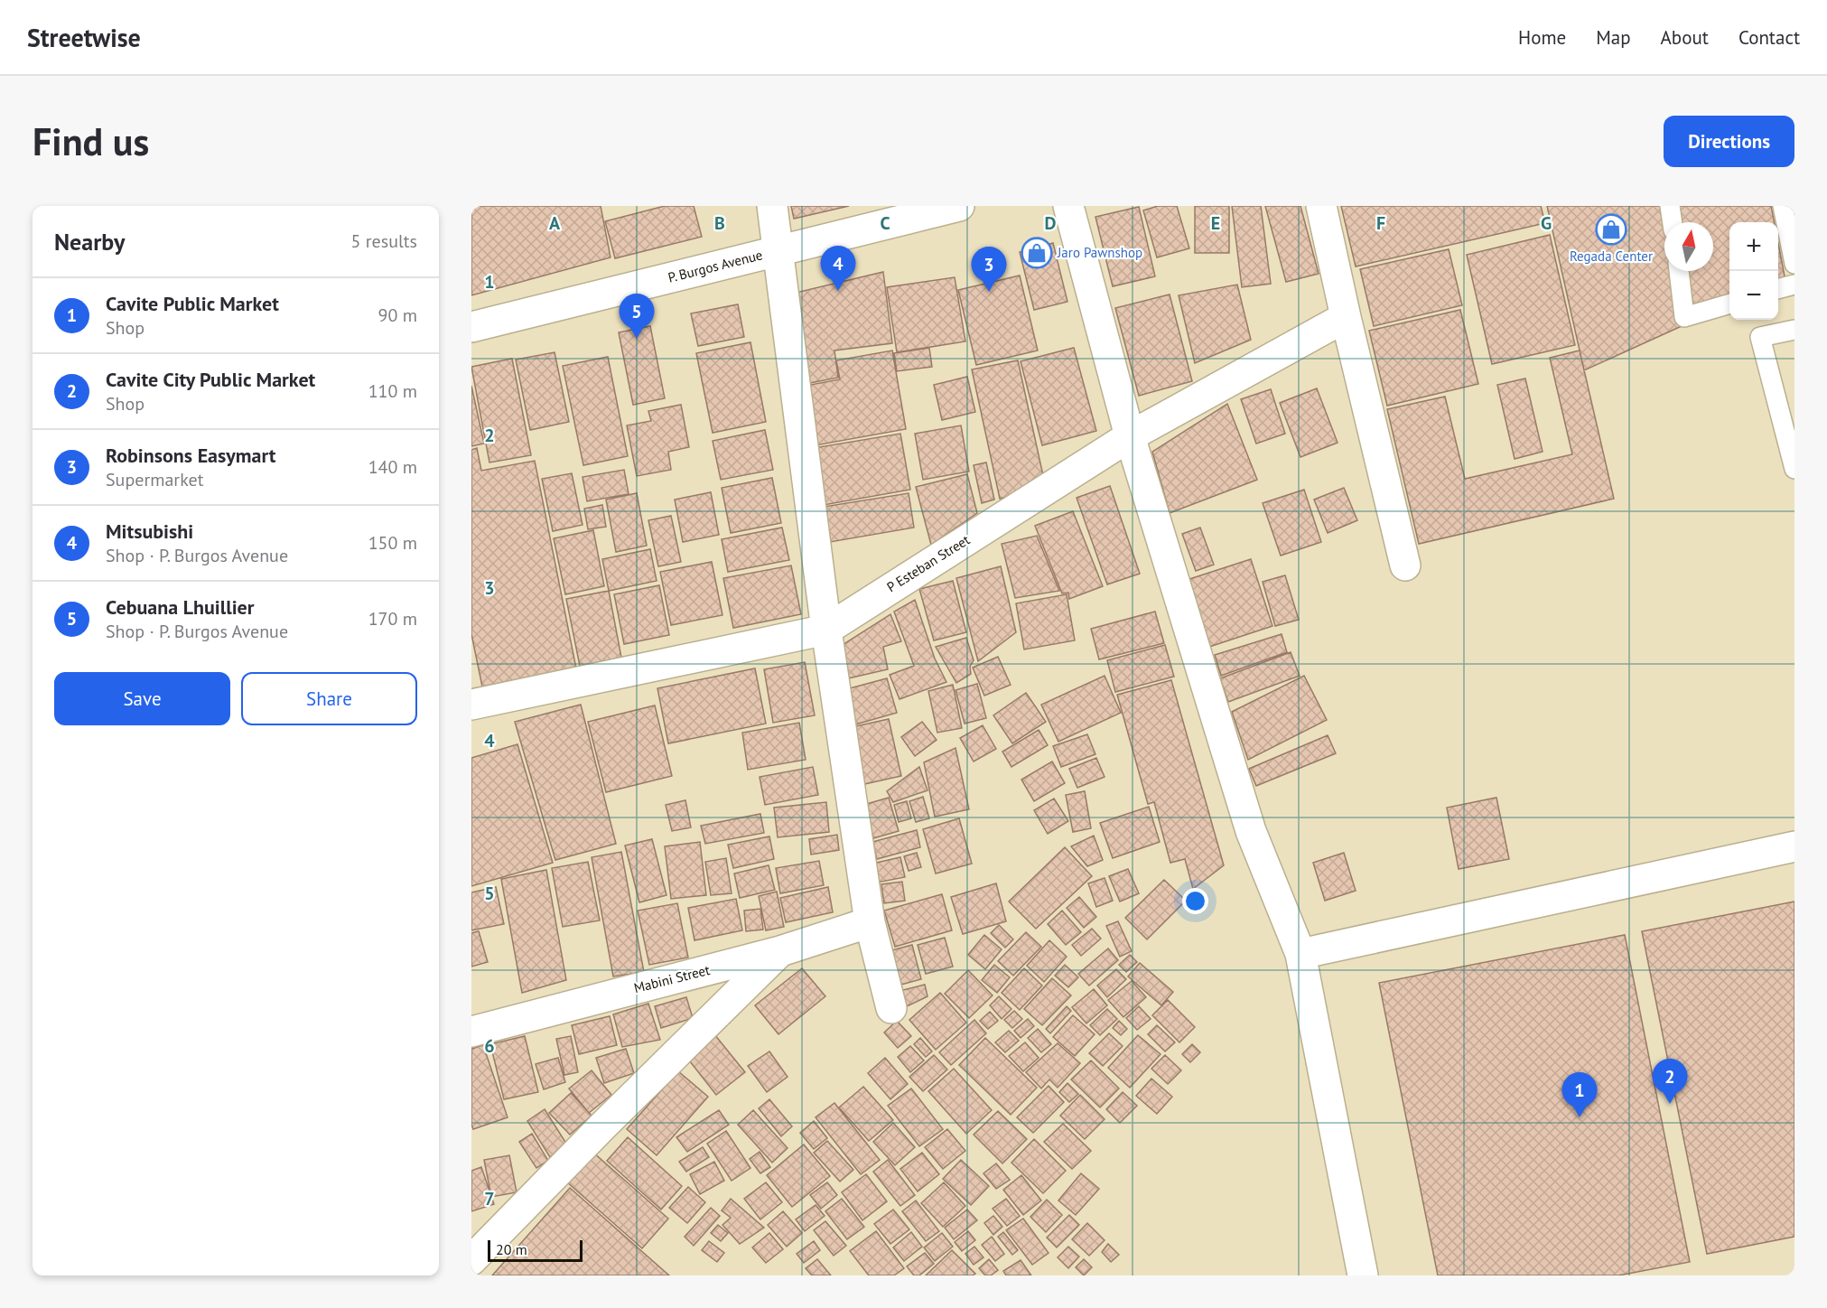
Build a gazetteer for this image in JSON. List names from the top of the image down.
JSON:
{
  "streets": {
    "street": ["P. Burgos Avenue", "P Esteban Street", "Mabini Street"]
  },
  "places": {
    "shop": ["Regada Center", "Jaro Pawnshop"]
  },
  "scale_bar": "20 m",
  "north": "top",
  "page": {
    "header": "Streetwise",
    "nav": [
      "Home",
      "Map",
      "About",
      "Contact"
    ],
    "buttons": [
      "Directions",
      ["Save", "Share"]
    ],
    "title": "Find us",
    "heading": ["Nearby", "5 results"],
    "map_buttons": ["+", "−"],
    "pins": [
      "4",
      "3",
      "5",
      "2",
      "1"
    ],
    "list": [
      {
        "mark": "1",
        "name": "Cavite Public Market",
        "note": "Shop",
        "value": "90 m"
      },
      {
        "mark": "2",
        "name": "Cavite City Public Market",
        "note": "Shop",
        "value": "110 m"
      },
      {
        "mark": "3",
        "name": "Robinsons Easymart",
        "note": "Supermarket",
        "value": "140 m"
      },
      {
        "mark": "4",
        "name": "Mitsubishi",
        "note": "Shop · P. Burgos Avenue",
        "value": "150 m"
      },
      {
        "mark": "5",
        "name": "Cebuana Lhuillier",
        "note": "Shop · P. Burgos Avenue",
        "value": "170 m"
      }
    ],
    "scale": "20 m"
  },
  "grid": {
    "columns": [
      "A",
      "B",
      "C",
      "D",
      "E",
      "F",
      "G"
    ],
    "rows": [
      "1",
      "2",
      "3",
      "4",
      "5",
      "6",
      "7"
    ]
  }
}
